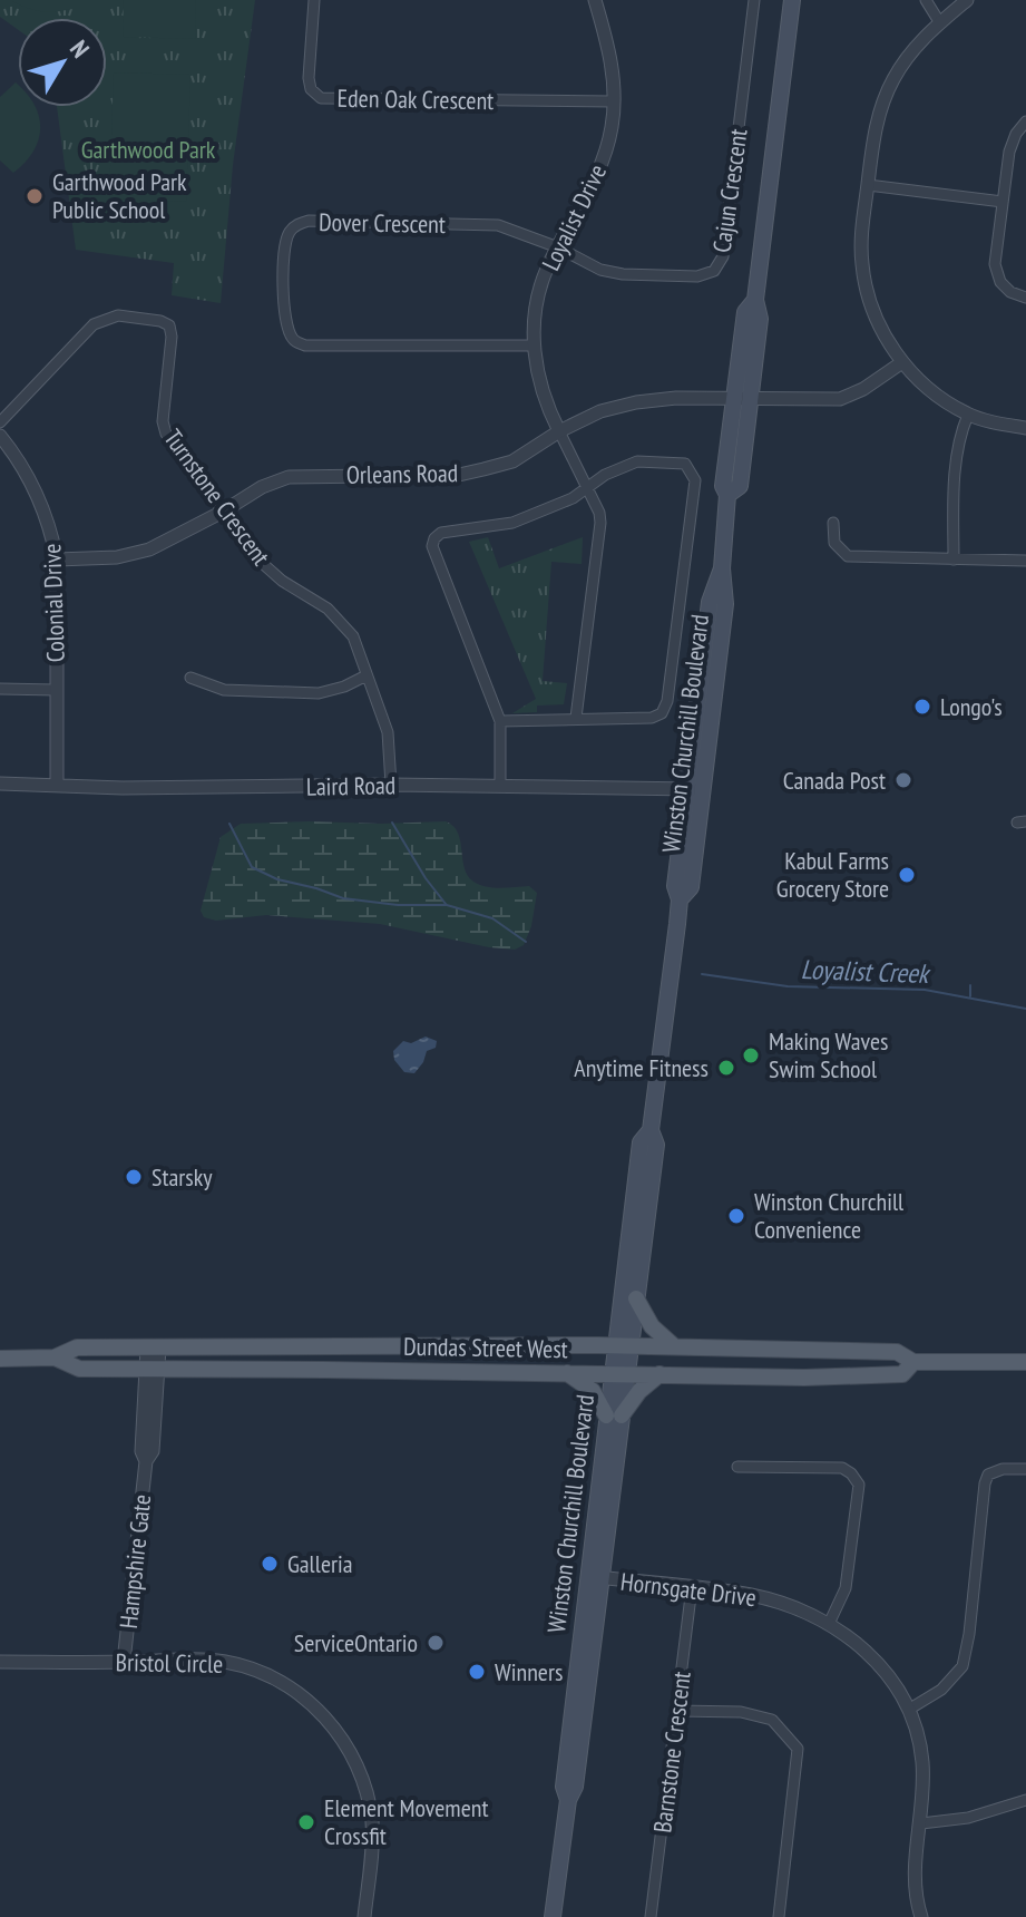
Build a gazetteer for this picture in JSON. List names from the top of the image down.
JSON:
{
  "streets": {
    "main road": ["Winston Churchill Boulevard", "Dundas Street West"],
    "street": [
      "Eden Oak Crescent",
      "Cajun Crescent",
      "Loyalist Drive",
      "Dover Crescent",
      "Orleans Road",
      "Turnstone Crescent",
      "Colonial Drive",
      "Laird Road",
      "Hampshire Gate",
      "Hornsgate Drive",
      "Bristol Circle",
      "Barnstone Crescent"
    ]
  },
  "crossings": [
    ["Eden Oak Crescent", "Loyalist Drive"],
    ["Cajun Crescent", "Loyalist Drive"],
    ["Cajun Crescent", "Dover Crescent"],
    ["Loyalist Drive", "Dover Crescent"],
    ["Loyalist Drive", "Orleans Road"],
    ["Orleans Road", "Turnstone Crescent"],
    ["Orleans Road", "Colonial Drive"],
    ["Orleans Road", "Winston Churchill Boulevard"],
    ["Turnstone Crescent", "Laird Road"],
    ["Colonial Drive", "Laird Road"],
    ["Winston Churchill Boulevard", "Laird Road"],
    ["Winston Churchill Boulevard", "Dundas Street West"],
    ["Winston Churchill Boulevard", "Hornsgate Drive"],
    ["Dundas Street West", "Hampshire Gate"],
    ["Hampshire Gate", "Bristol Circle"],
    ["Hornsgate Drive", "Barnstone Crescent"]
  ],
  "water": ["Loyalist Creek"],
  "parks": ["Garthwood Park"],
  "places": [
    "Garthwood Park Public School",
    "Longo's",
    "Canada Post",
    "Kabul Farms Grocery Store",
    "Making Waves Swim School",
    "Anytime Fitness",
    "Starsky",
    "Winston Churchill Convenience",
    "Galleria",
    "ServiceOntario",
    "Winners",
    "Element Movement Crossfit"
  ],
  "north": "top right"
}
